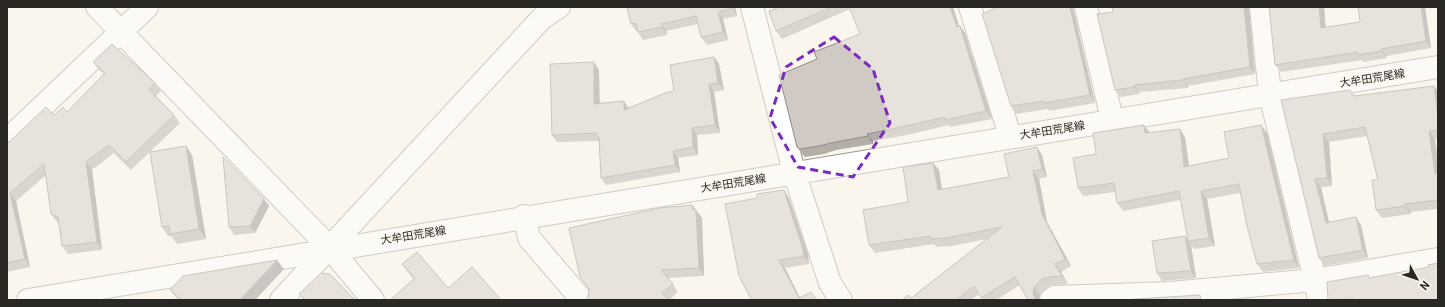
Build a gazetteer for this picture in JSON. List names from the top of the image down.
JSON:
{
  "streets": {
    "street": ["大牟田荒尾線"]
  },
  "north": "bottom right"
}
